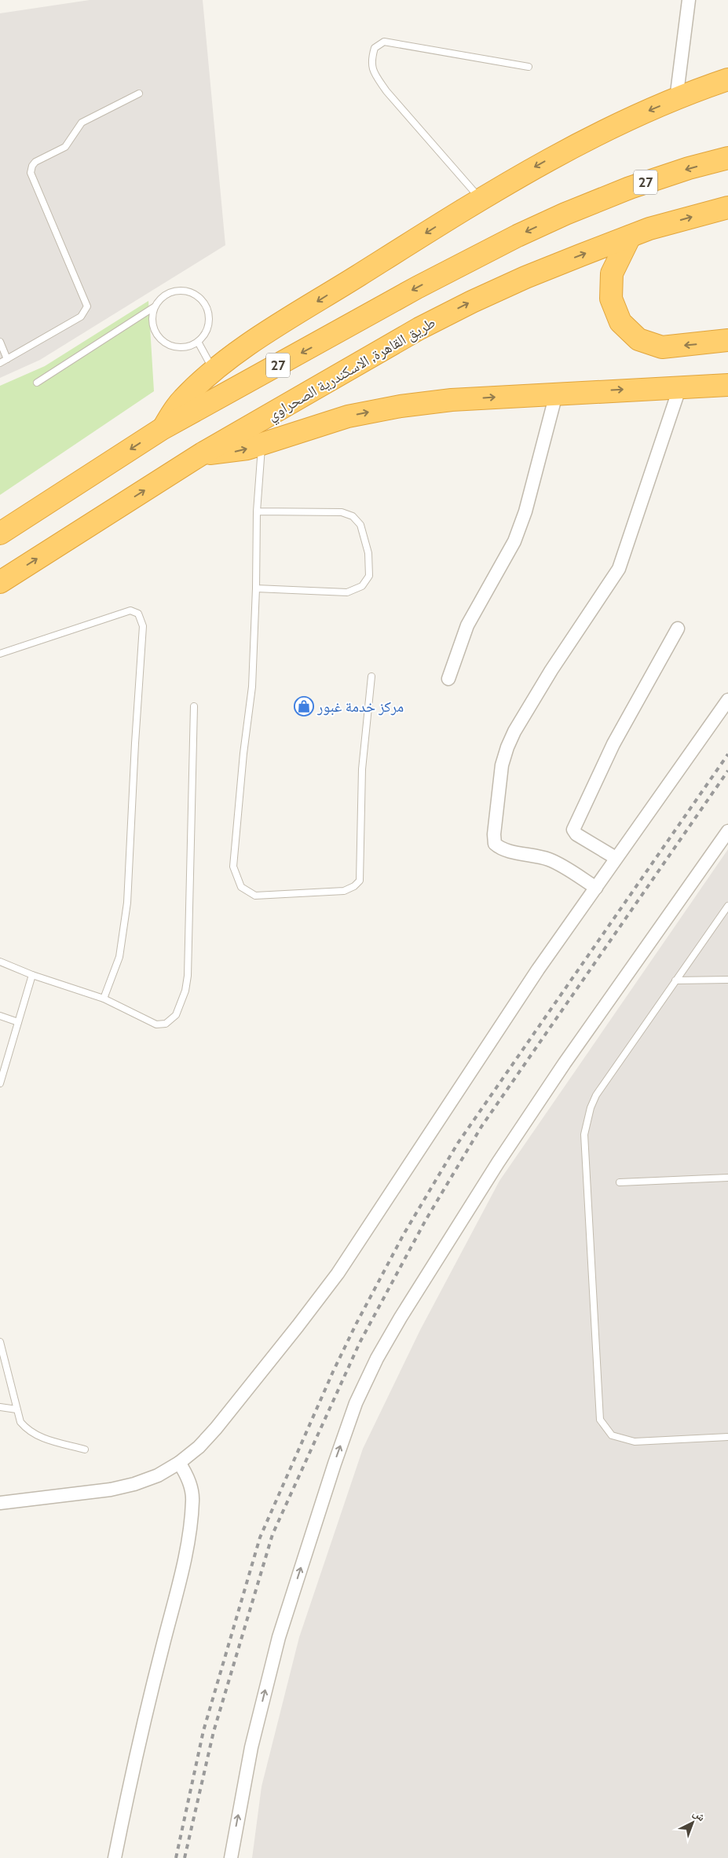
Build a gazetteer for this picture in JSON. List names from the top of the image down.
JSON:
{
  "streets": {
    "highway": ["27", "طريق القاهرة, الاسكندرية الصحراوي"]
  },
  "places": {
    "shop": ["مركز خدمة غبور"]
  },
  "north": "top right"
}
